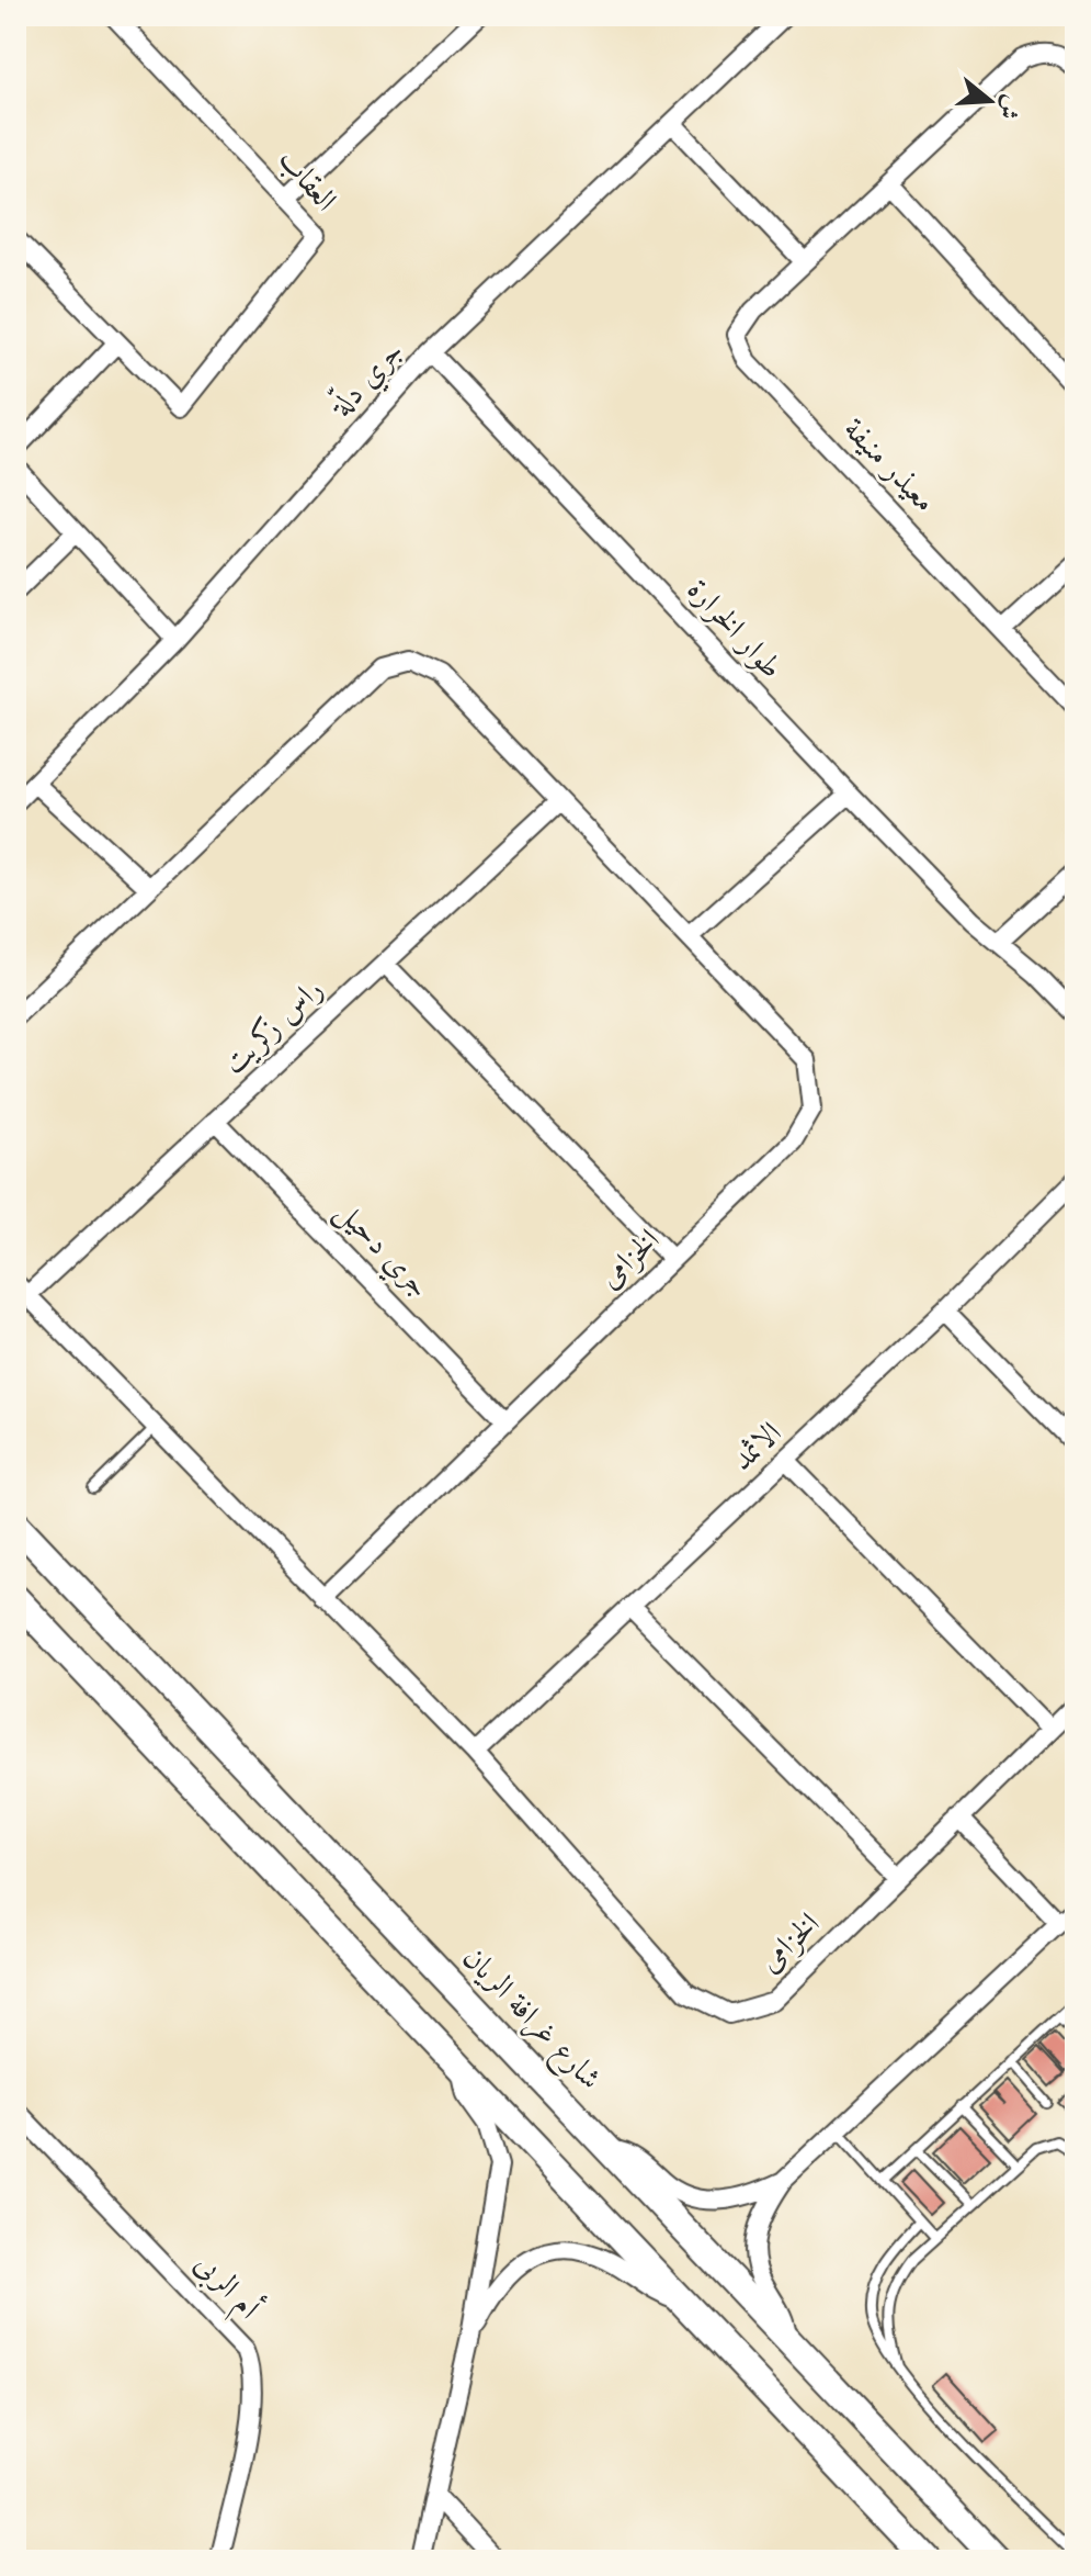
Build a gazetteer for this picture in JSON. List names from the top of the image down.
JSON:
{
  "streets": {
    "main road": ["شارع غرافة الريان"],
    "street": [
      "العقاب",
      "جري دلّة",
      "معيذر منيفة",
      "طوار الخرارة",
      "راس زكريت",
      "جري دحيل",
      "الخزامى",
      "الاثمد",
      "أم الربى"
    ]
  },
  "crossings": [
    ["جري دلّة", "طوار الخرارة"],
    ["راس زكريت", "جري دحيل"],
    ["راس زكريت", "الخزامى"],
    ["جري دحيل", "الخزامى"],
    ["الخزامى", "الاثمد"]
  ],
  "north": "right"
}
